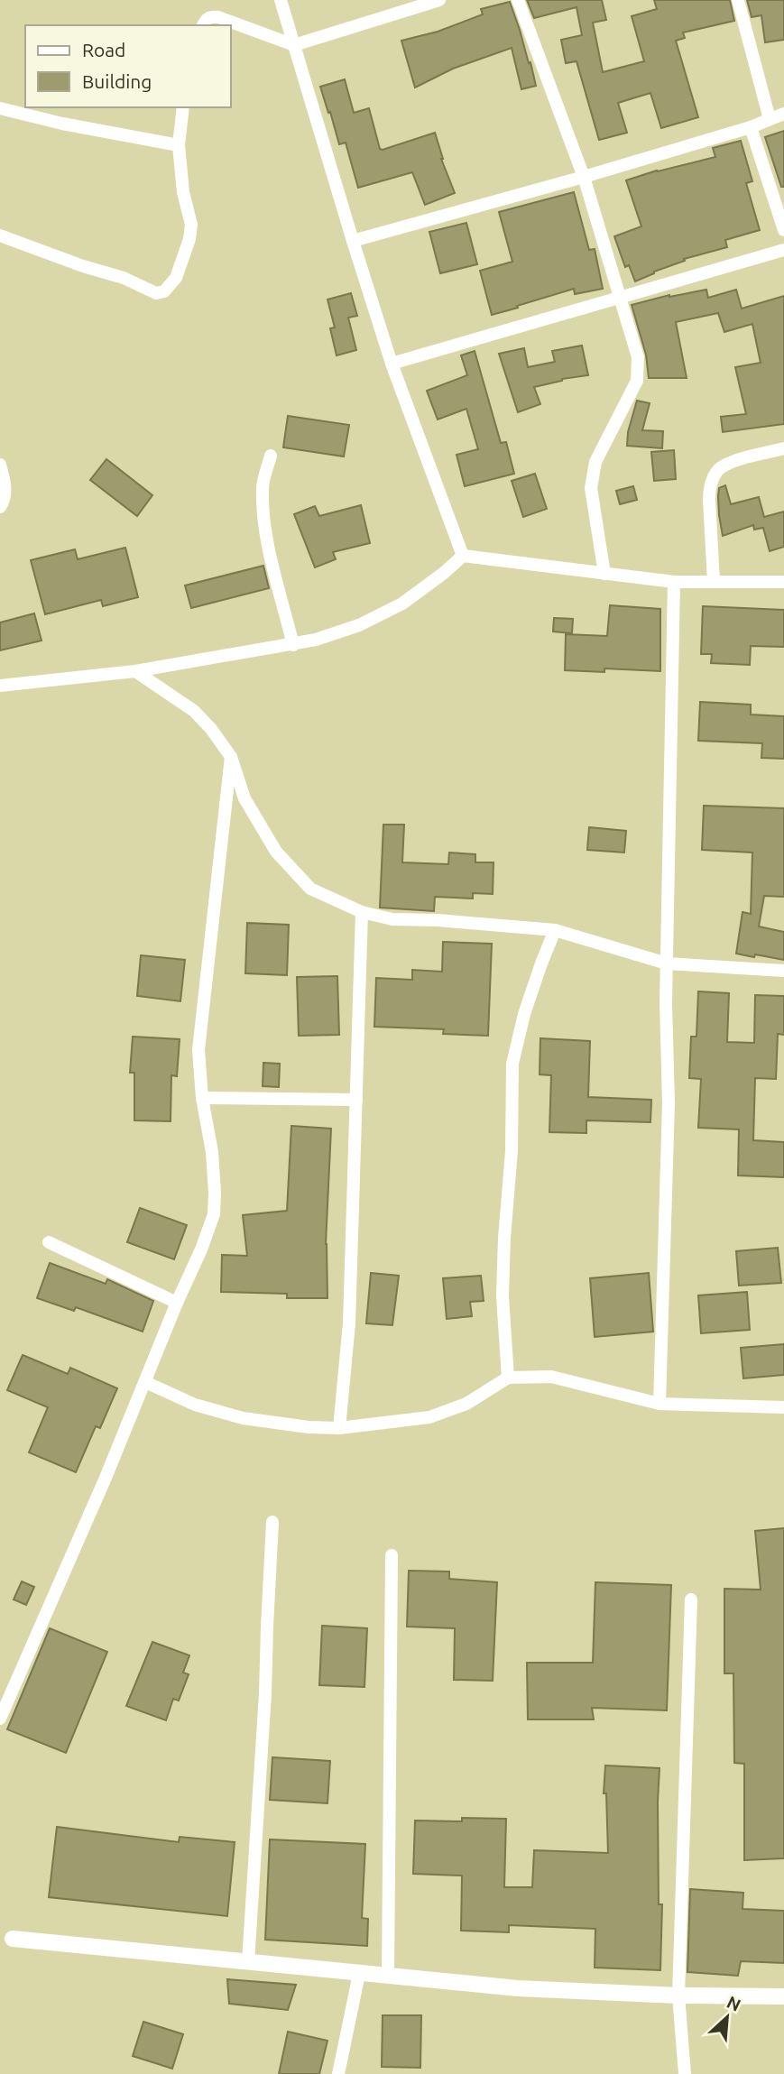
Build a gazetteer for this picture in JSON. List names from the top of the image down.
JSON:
{
  "legend": ["Road", "Building"],
  "north": "top right"
}
